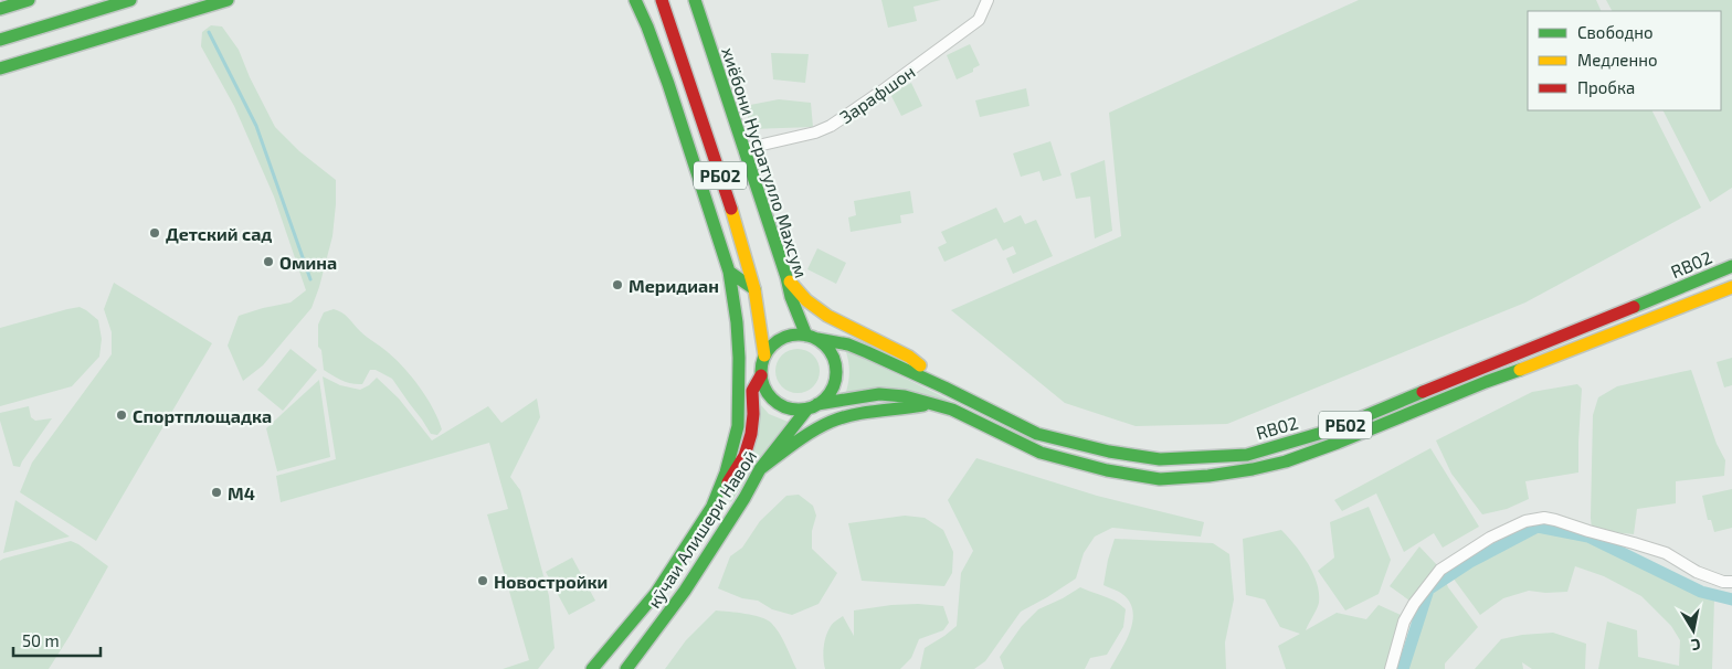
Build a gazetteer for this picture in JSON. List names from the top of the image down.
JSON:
{
  "streets": {
    "main road": [
      "хиёбони Нусратулло Махсум",
      "РБ02",
      "RB02",
      "кӯчаи Алишери Навоӣ"
    ],
    "street": ["Зарафшон"]
  },
  "crossings": [
    ["Зарафшон", "хиёбони Нусратулло Махсум"],
    ["хиёбони Нусратулло Махсум", "РБ02"],
    ["хиёбони Нусратулло Махсум", "кӯчаи Алишери Навоӣ"],
    ["РБ02", "RB02"],
    ["РБ02", "кӯчаи Алишери Навоӣ"]
  ],
  "places": [
    "Детский сад",
    "Омина",
    "Меридиан",
    "Спортплощадка",
    "М4",
    "Новостройки"
  ],
  "legend": ["Свободно", "Медленно", "Пробка"],
  "scale_bar": "50 m",
  "north": "bottom"
}
